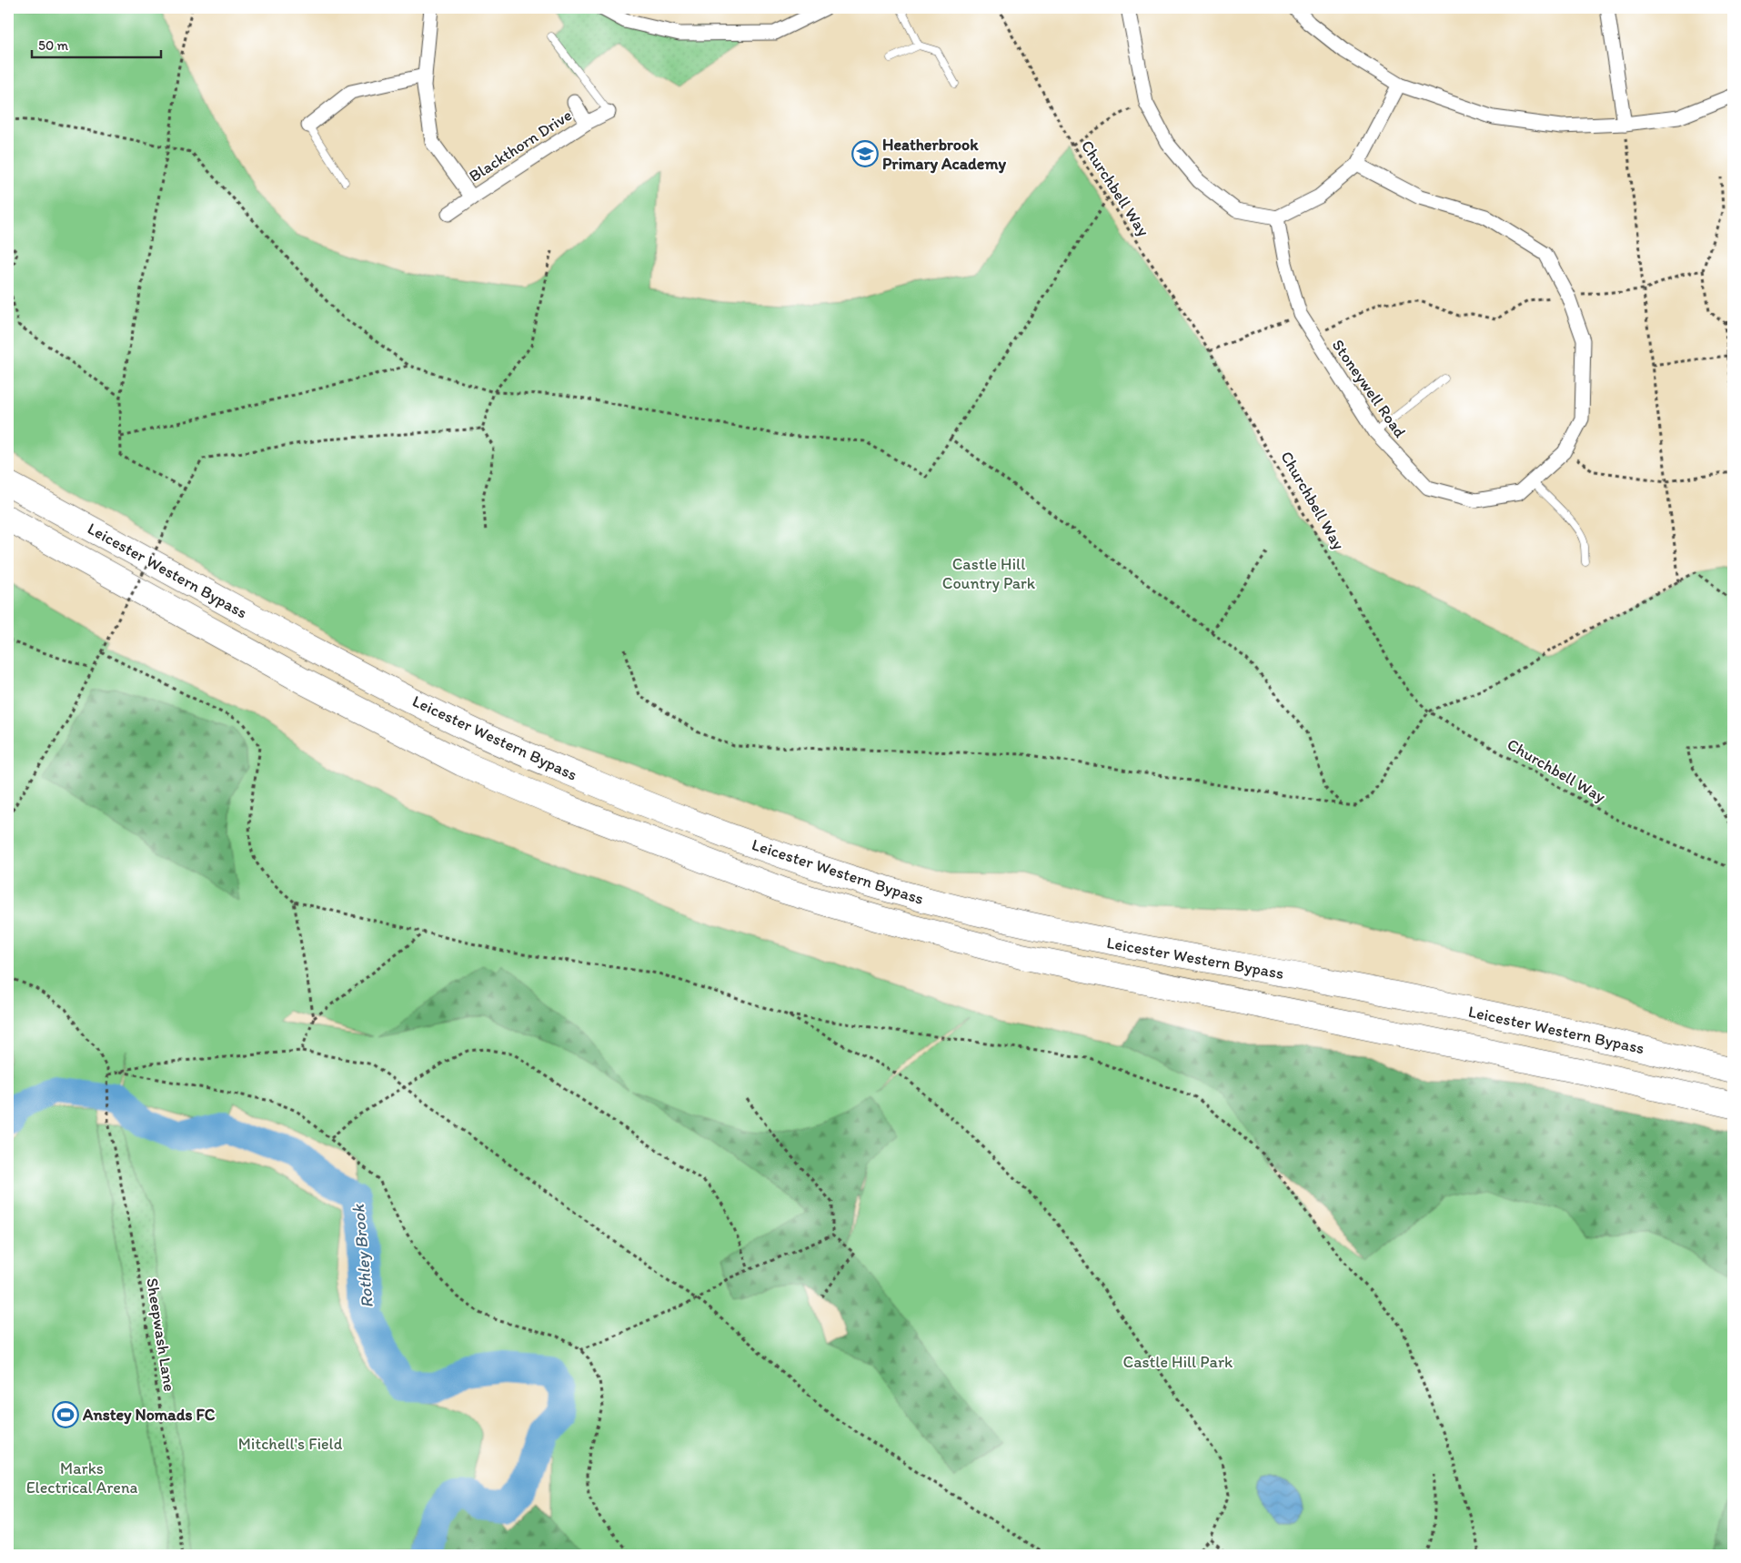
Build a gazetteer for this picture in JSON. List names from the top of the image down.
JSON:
{
  "streets": {
    "highway": ["Leicester Western Bypass"],
    "street": ["Blackthorn Drive", "Stoneywell Road"],
    "path": ["Churchbell Way", "Sheepwash Lane"]
  },
  "water": ["Rothley Brook"],
  "parks": [
    "Castle Hill Country Park",
    "Castle Hill Park",
    "Mitchell's Field",
    "Marks Electrical Arena"
  ],
  "places": {
    "school or university": ["Heatherbrook Primary Academy"],
    "sports": ["Anstey Nomads FC"]
  },
  "scale_bar": "50 m"
}
